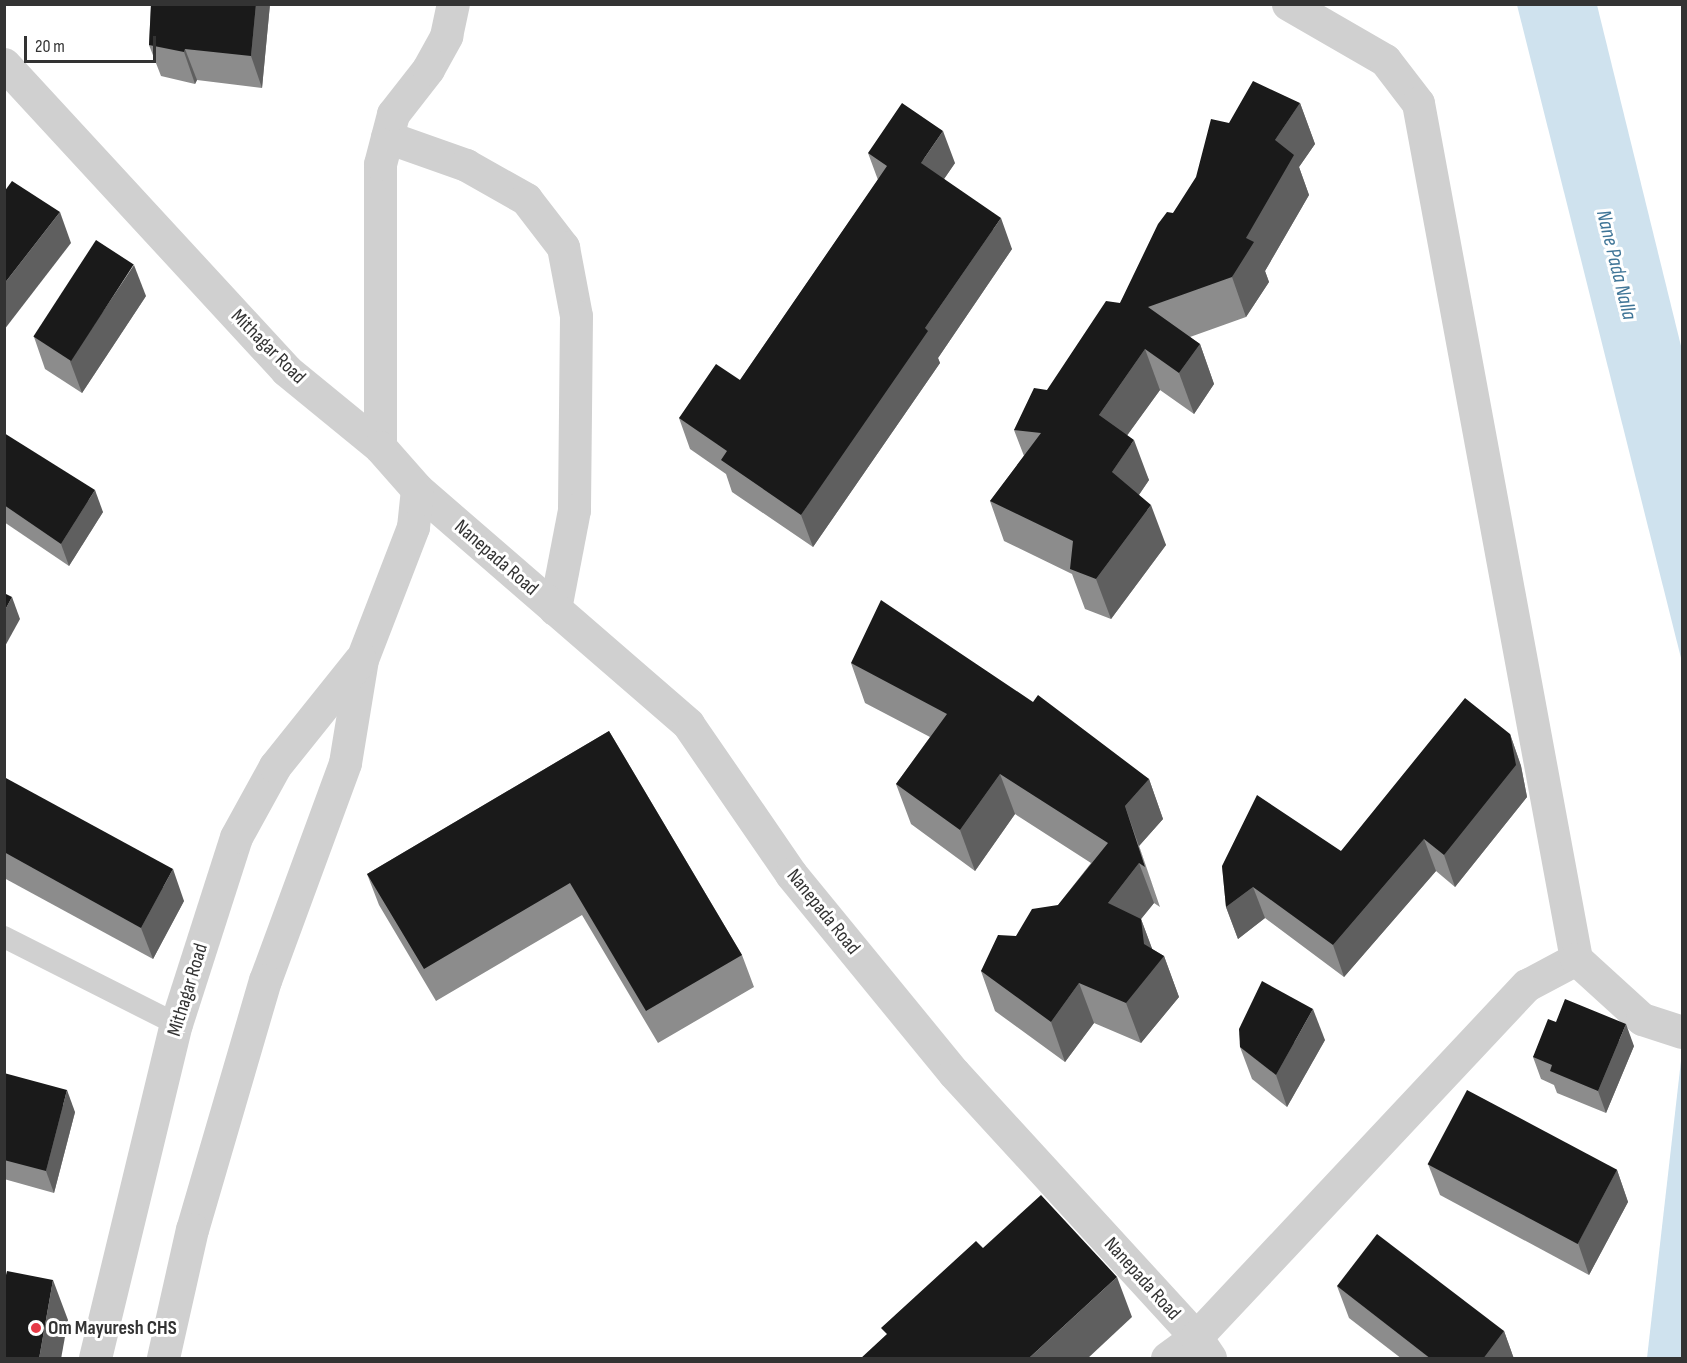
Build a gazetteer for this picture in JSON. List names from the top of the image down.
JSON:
{
  "streets": {
    "street": ["Mithagar Road", "Nanepada Road"]
  },
  "crossings": [
    ["Mithagar Road", "Nanepada Road"]
  ],
  "water": ["Nane Pada Nalla"],
  "places": ["Om Mayuresh CHS"],
  "scale_bar": "20 m"
}
